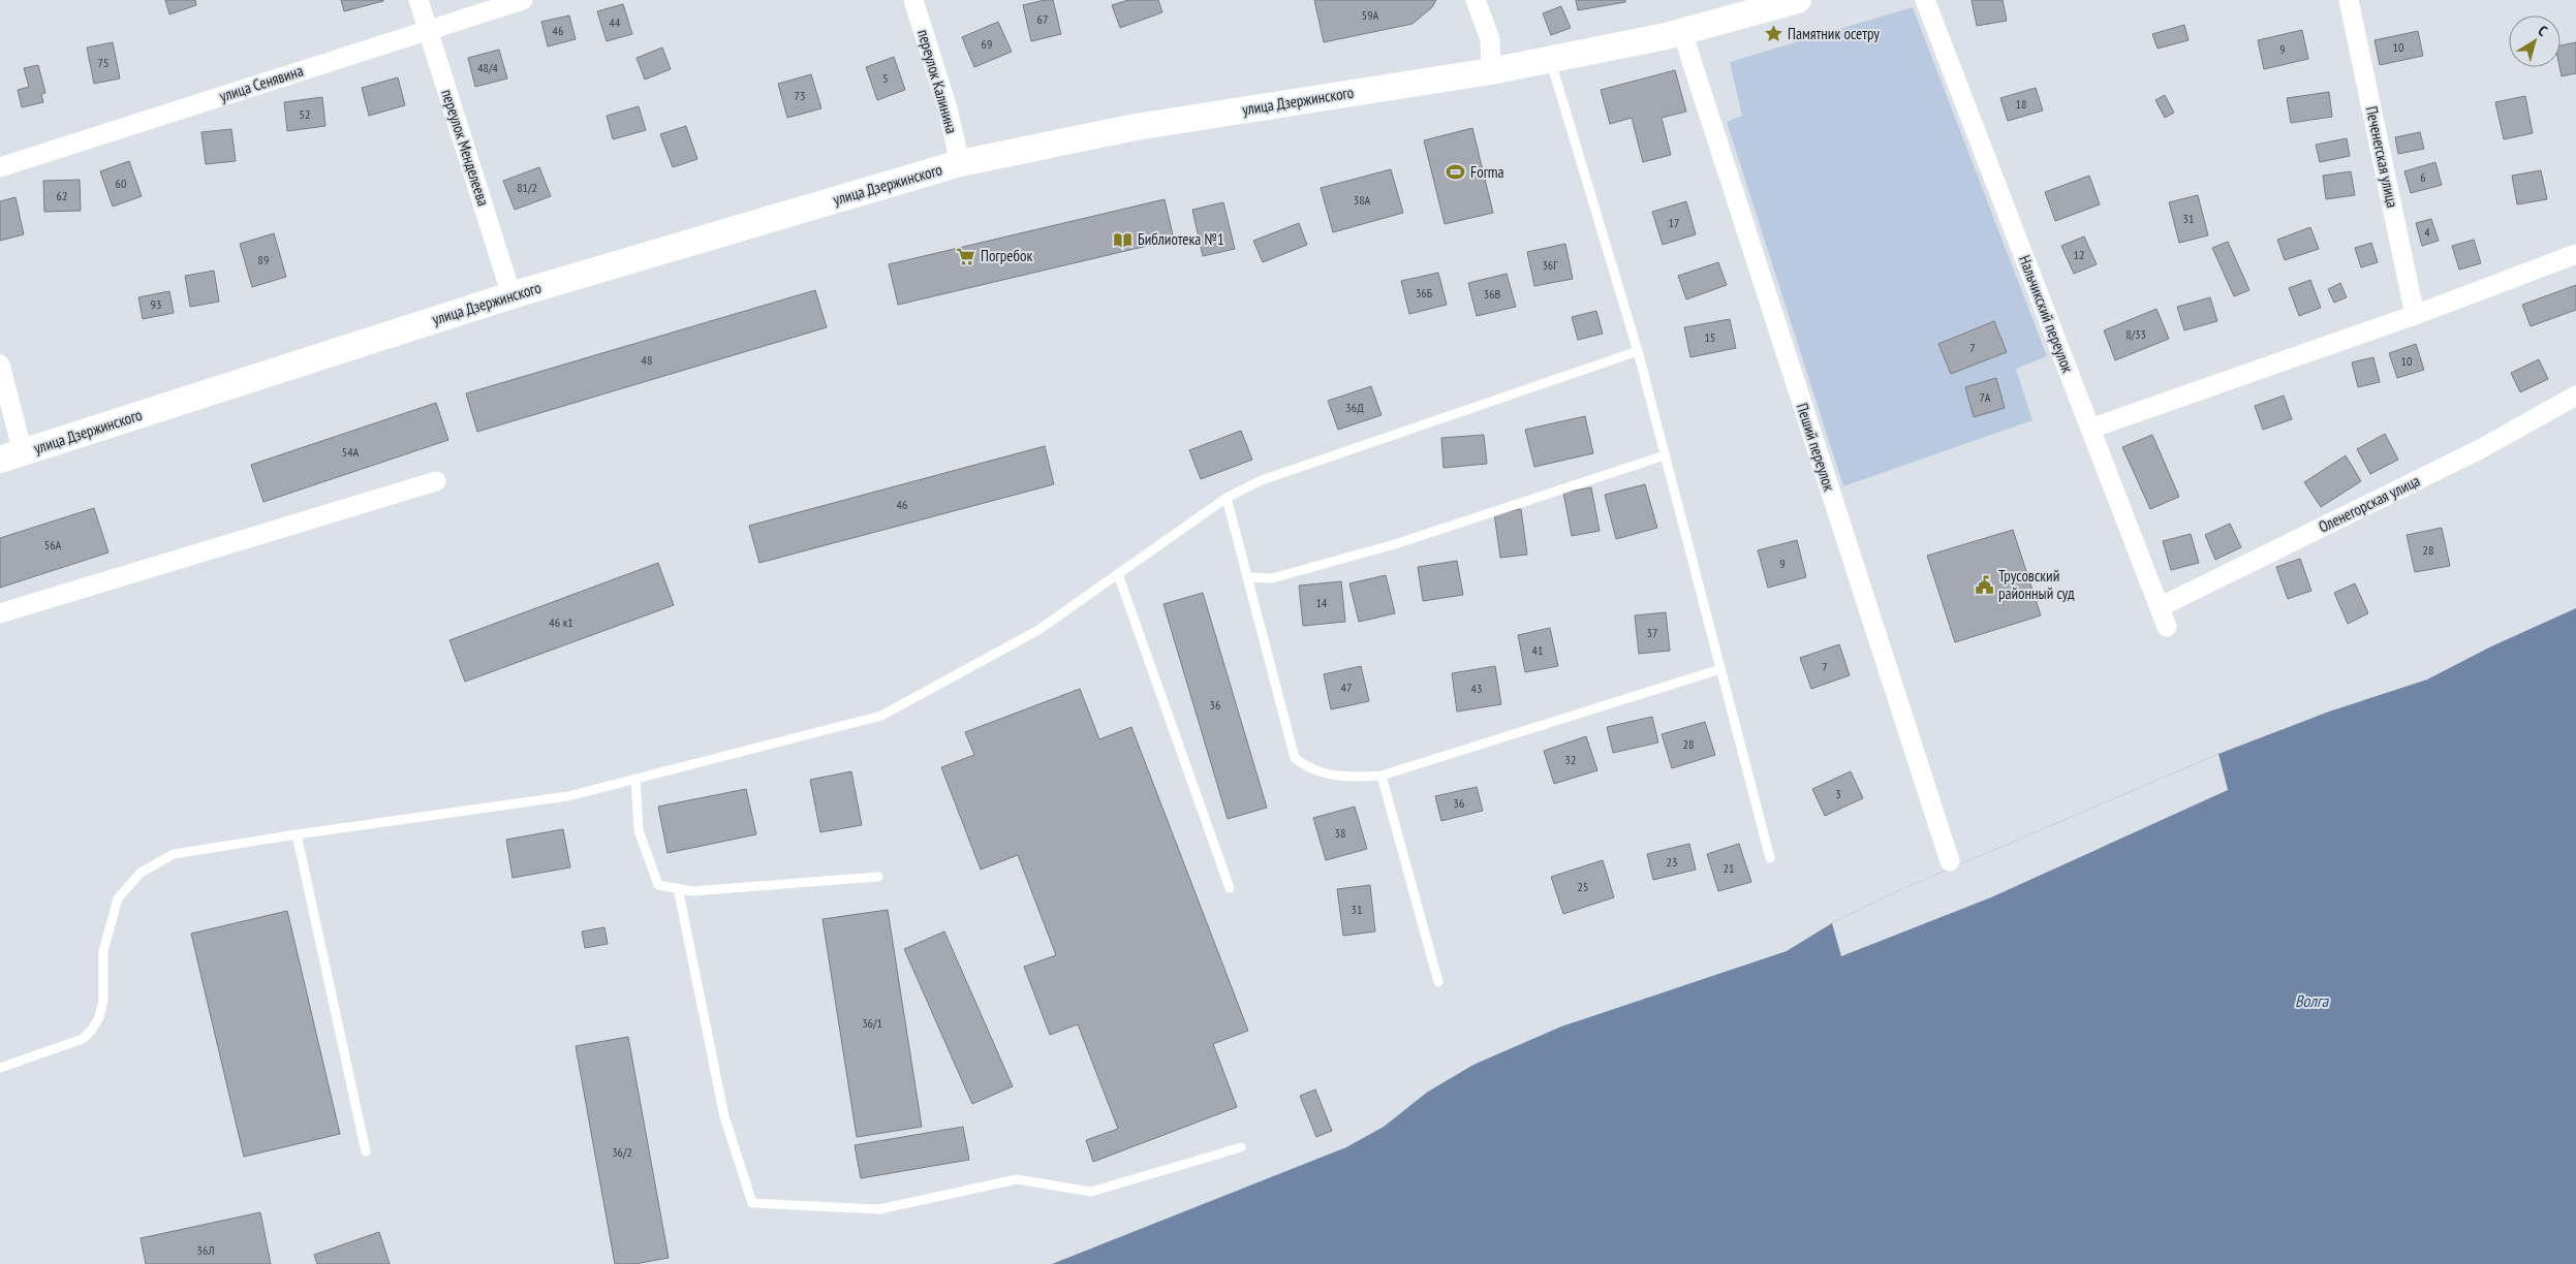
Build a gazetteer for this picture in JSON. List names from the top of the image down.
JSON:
{
  "streets": {
    "main road": ["улица Дзержинского"],
    "street": [
      "переулок Калинина",
      "улица Сенявина",
      "переулок Менделеева",
      "Печенегская улица",
      "Нальчикский переулок",
      "Пеший переулок",
      "Оленегорская улица"
    ]
  },
  "crossings": [
    ["переулок Калинина", "улица Дзержинского"],
    ["улица Сенявина", "переулок Менделеева"],
    ["улица Дзержинского", "переулок Менделеева"],
    ["улица Дзержинского", "Пеший переулок"],
    ["Нальчикский переулок", "Оленегорская улица"]
  ],
  "water": ["Волга"],
  "places": {
    "place": ["Памятник осетру"],
    "sports": ["Forma"],
    "library": ["Библиотека №1"],
    "supermarket": ["Погребок"],
    "public building": ["Трусовский районный суд"]
  },
  "house_numbers": [
    "59А",
    "67",
    "44",
    "46",
    "69",
    "10",
    "9",
    "75",
    "48/4",
    "5",
    "73",
    "18",
    "52",
    "6",
    "60",
    "81/2",
    "62",
    "38А",
    "31",
    "17",
    "4",
    "12",
    "89",
    "36Г",
    "36Б",
    "36В",
    "93",
    "8/33",
    "15",
    "7",
    "48",
    "10",
    "7А",
    "36Д",
    "54А",
    "46",
    "56А",
    "28",
    "9",
    "14",
    "46 к1",
    "37",
    "41",
    "7",
    "47",
    "43",
    "36",
    "28",
    "32",
    "3",
    "36",
    "38",
    "23",
    "21",
    "25",
    "31",
    "36/1",
    "36/2",
    "36Л"
  ],
  "north": "top right"
}
